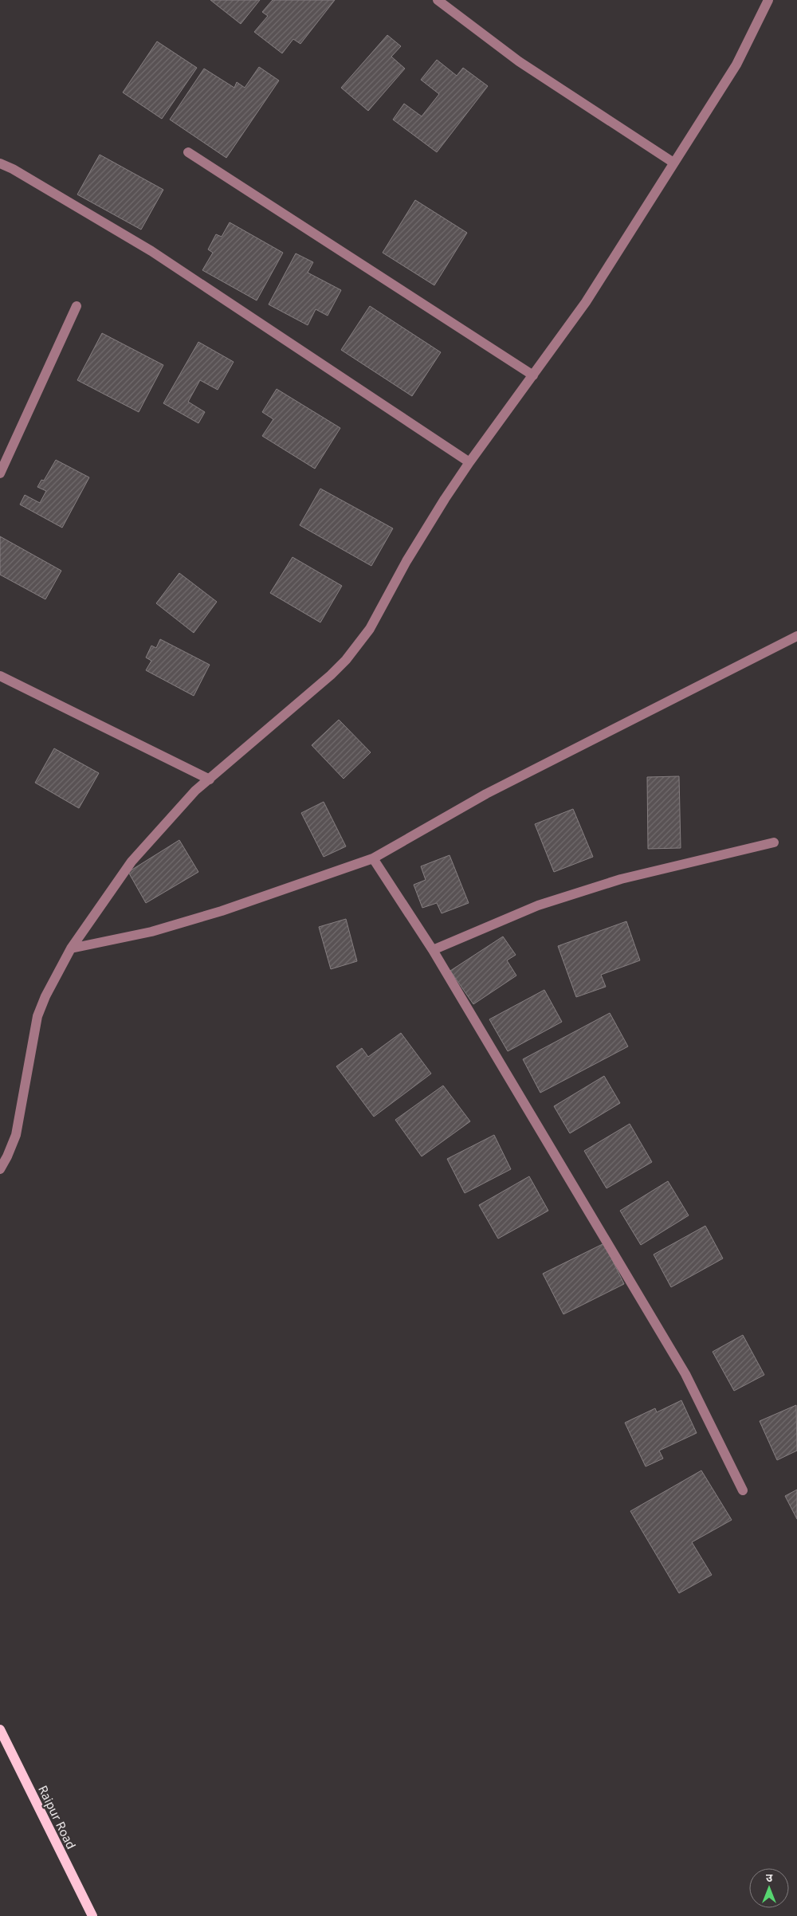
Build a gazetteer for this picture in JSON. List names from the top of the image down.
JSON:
{
  "streets": {
    "main road": ["Raipur Road"]
  },
  "north": "top"
}
